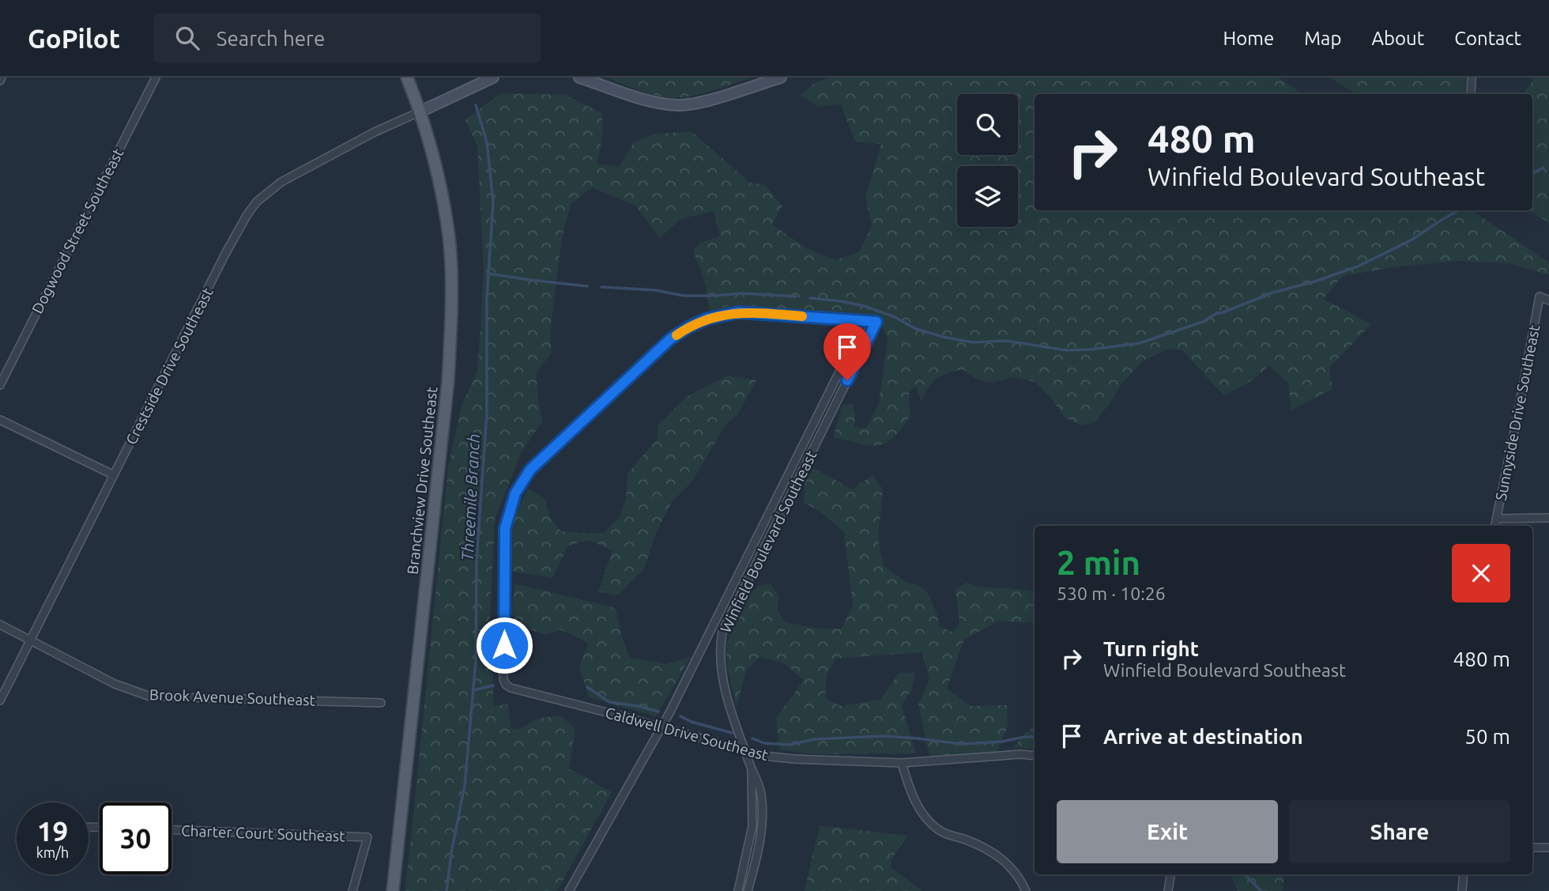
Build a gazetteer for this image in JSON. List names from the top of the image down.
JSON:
{
  "streets": {
    "main road": ["Branchview Drive Southeast"],
    "street": [
      "Dogwood Street Southeast",
      "Crestside Drive Southeast",
      "Sunnyside Drive Southeast",
      "Winfield Boulevard Southeast",
      "Brook Avenue Southeast",
      "Caldwell Drive Southeast",
      "Charter Court Southeast"
    ]
  },
  "crossings": [
    ["Crestside Drive Southeast", "Branchview Drive Southeast"],
    ["Crestside Drive Southeast", "Brook Avenue Southeast"],
    ["Winfield Boulevard Southeast", "Caldwell Drive Southeast"]
  ],
  "water": ["Threemile Branch"],
  "page": {
    "header": "GoPilot",
    "search": "Search here",
    "nav": [
      "Home",
      "Map",
      "About",
      "Contact"
    ],
    "turn": ["480 m", "Winfield Boulevard Southeast"],
    "heading": ["2 min", "530 m · 10:26"],
    "list": [
      {
        "name": "Turn right",
        "note": "Winfield Boulevard Southeast",
        "value": "480 m"
      },
      {
        "name": "Arrive at destination",
        "value": "50 m"
      }
    ],
    "buttons": ["Exit", "Share"],
    "speed": "19 km/h",
    "limit": "30"
  }
}
